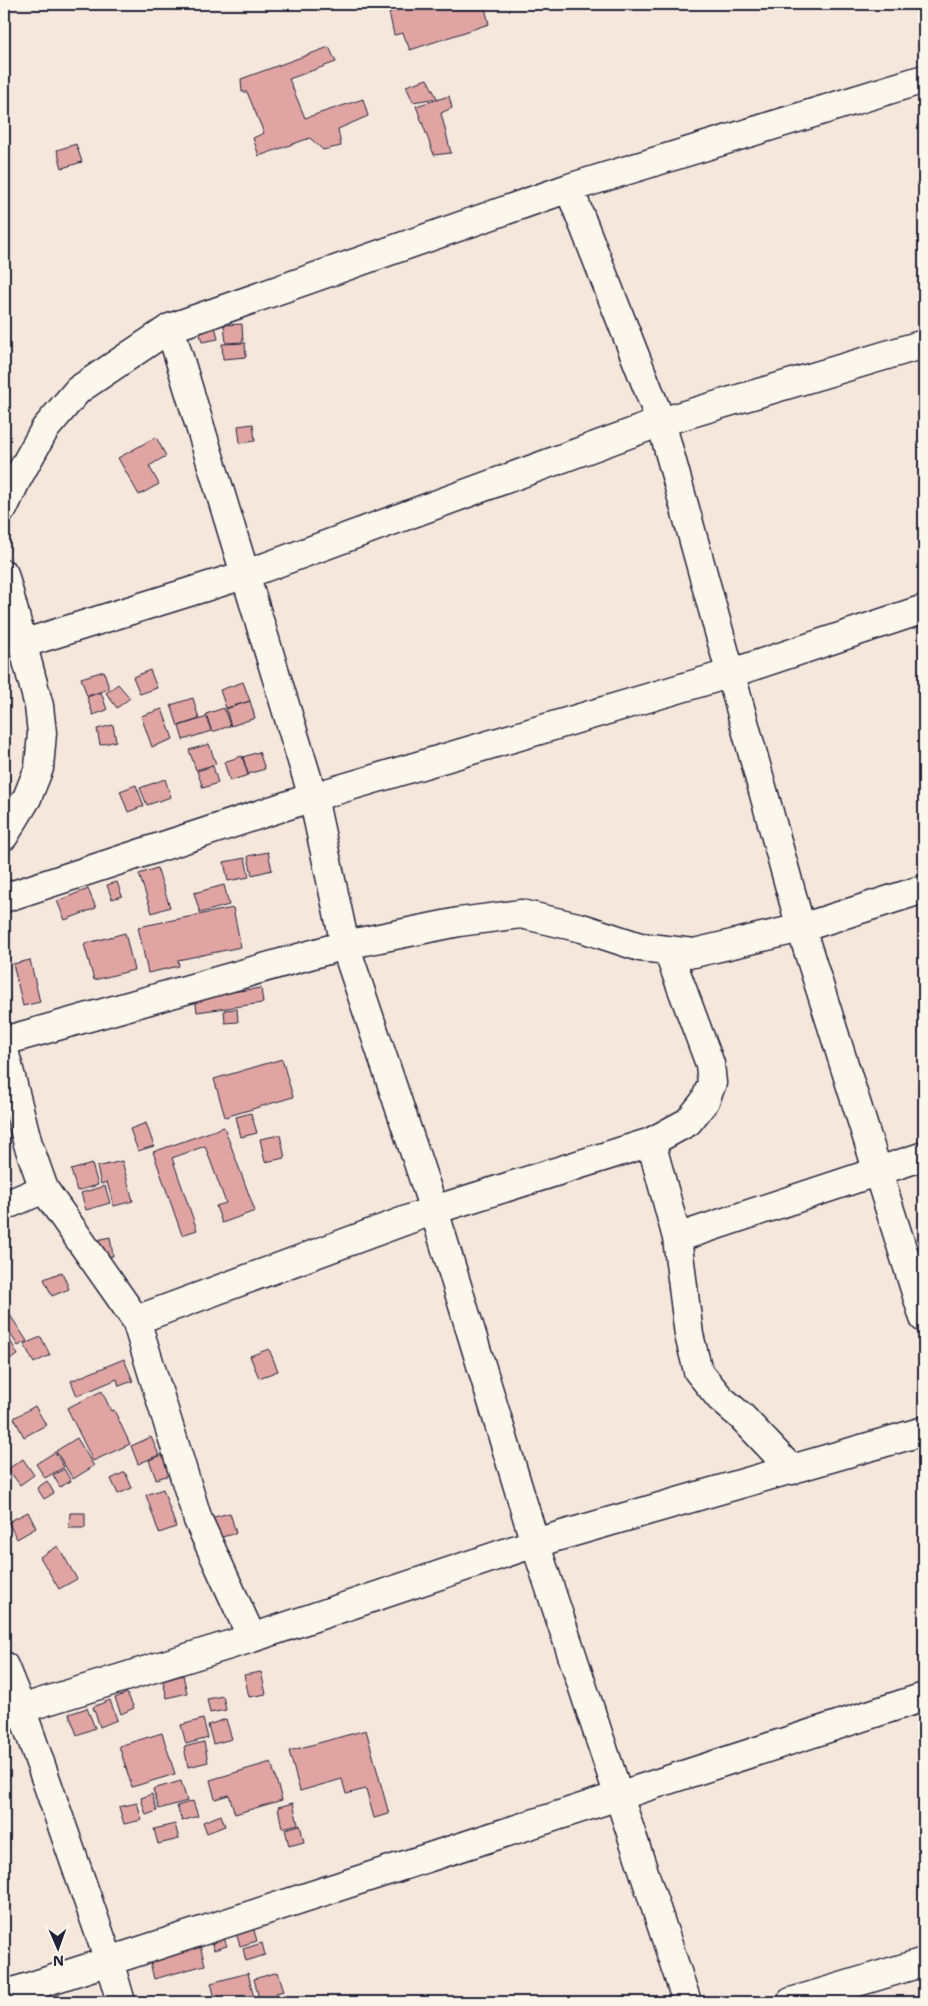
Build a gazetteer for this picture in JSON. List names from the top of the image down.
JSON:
{
  "north": "bottom"
}
